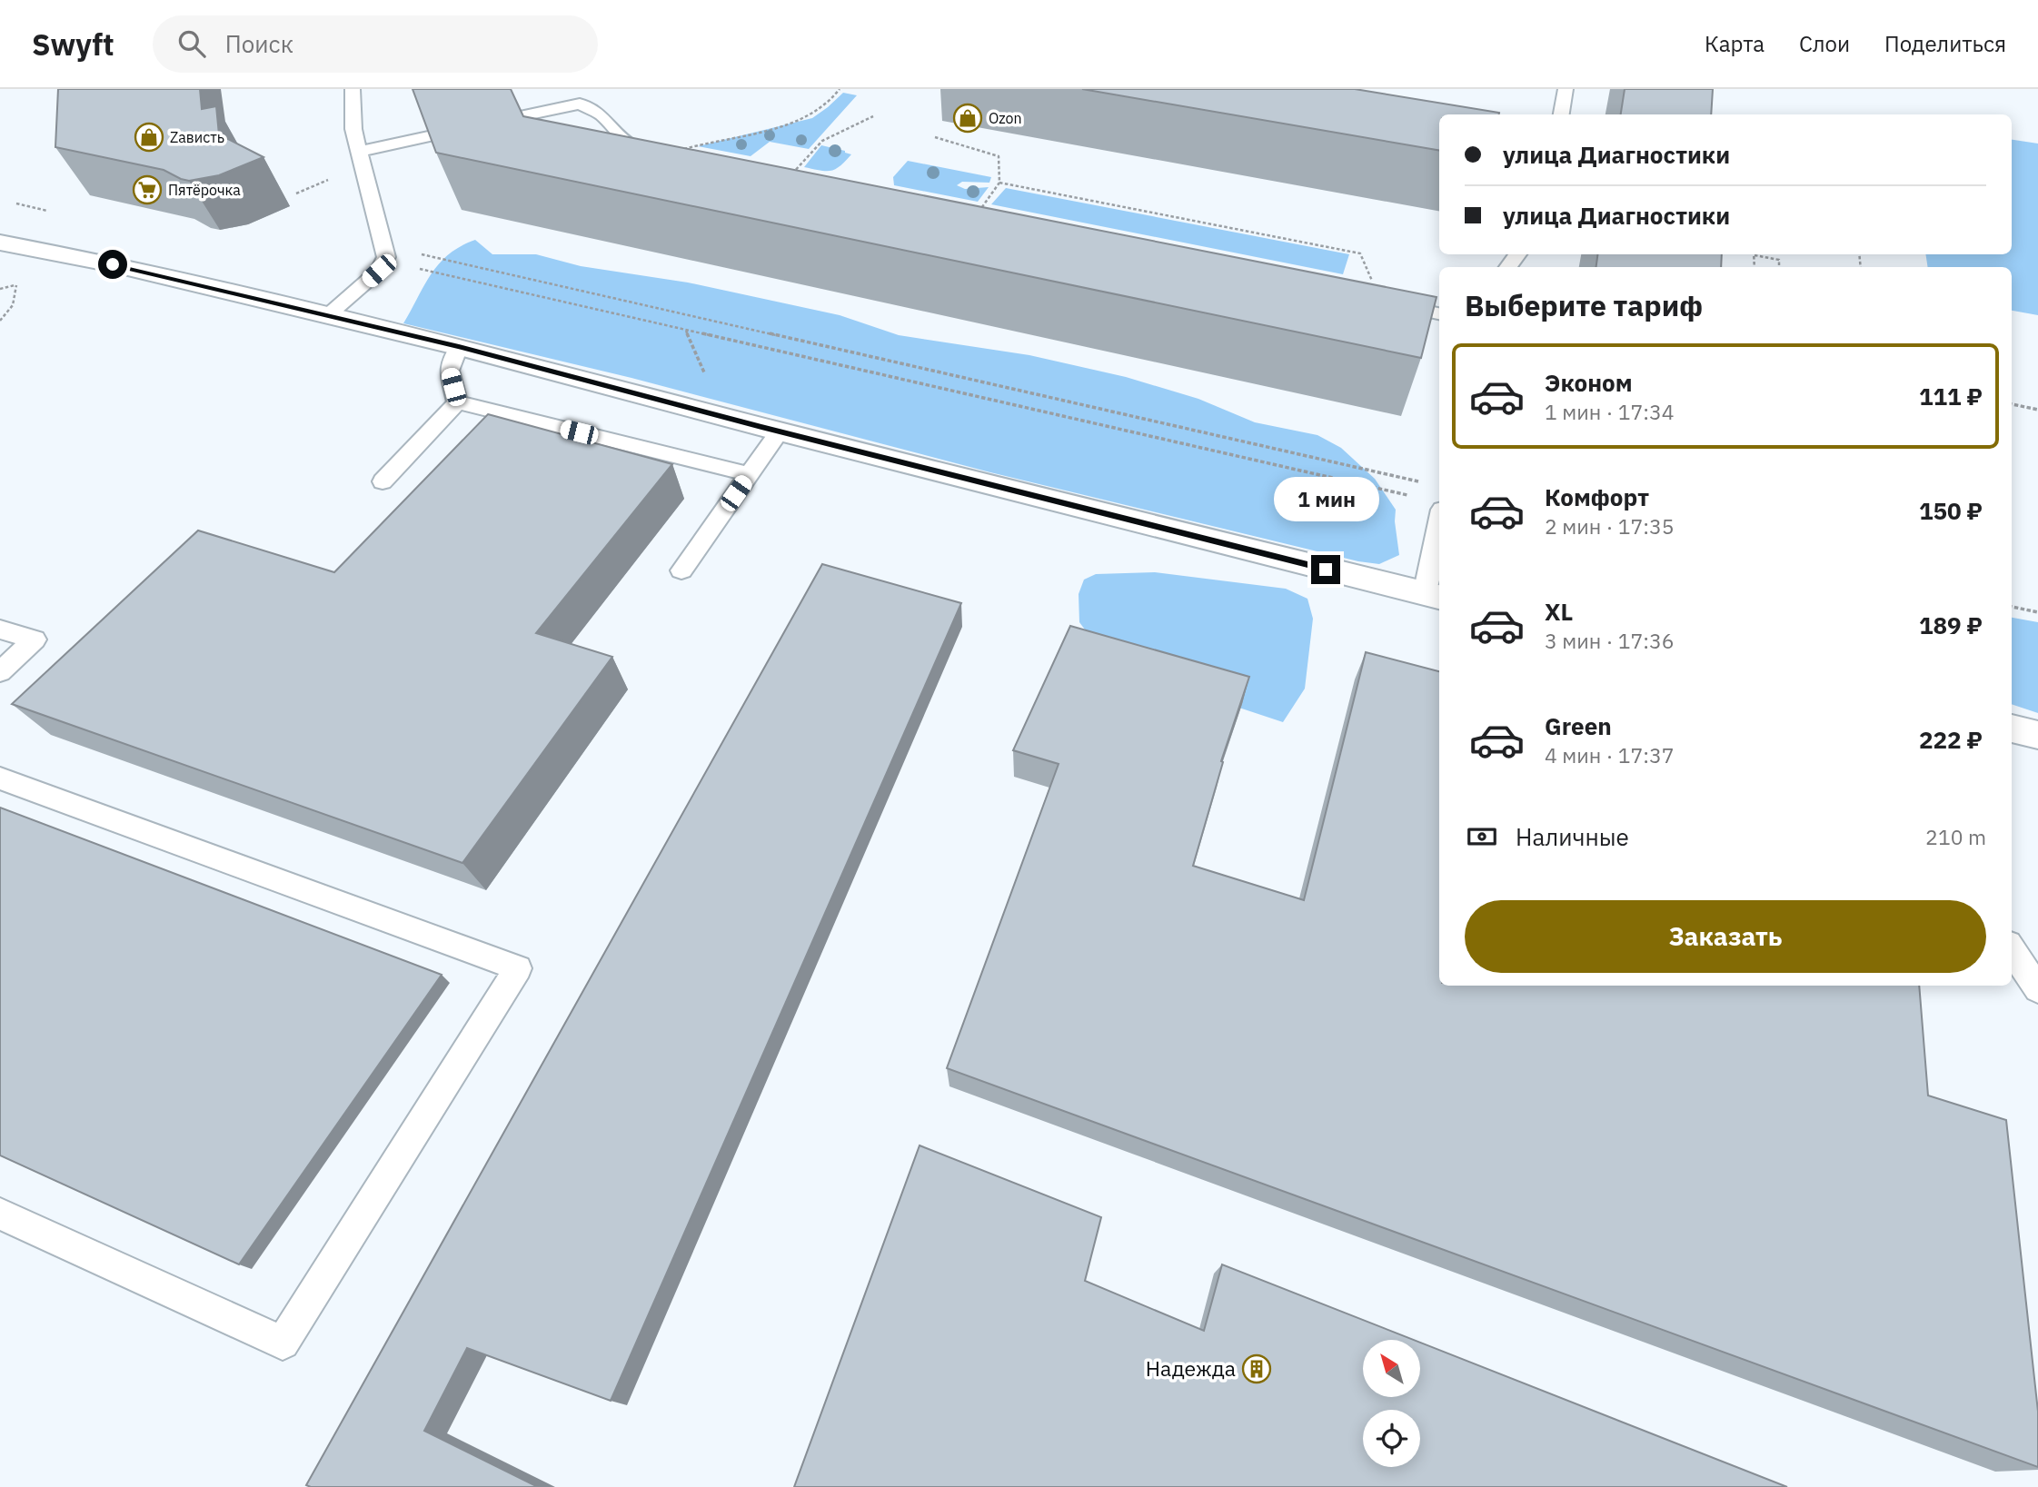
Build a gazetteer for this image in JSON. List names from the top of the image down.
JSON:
{
  "places": {
    "shop": ["Ozon", "Zависть"],
    "supermarket": ["Пятёрочка"],
    "building": ["Надежда"]
  },
  "north": "top left",
  "page": {
    "header": "Swyft",
    "search": "Поиск",
    "nav": ["Карта", "Слои", "Поделиться"],
    "banner": ["улица Диагностики", "улица Диагностики"],
    "heading": "Выберите тариф",
    "list": [
      {
        "name": "Эконом",
        "note": "1 мин · 17:34",
        "value": "111 ₽"
      },
      {
        "name": "Комфорт",
        "note": "2 мин · 17:35",
        "value": "150 ₽"
      },
      {
        "name": "XL",
        "note": "3 мин · 17:36",
        "value": "189 ₽"
      },
      {
        "name": "Green",
        "note": "4 мин · 17:37",
        "value": "222 ₽"
      }
    ],
    "bubble": "1 мин",
    "pay": ["Наличные", "210 m"],
    "buttons": "Заказать"
  }
}
